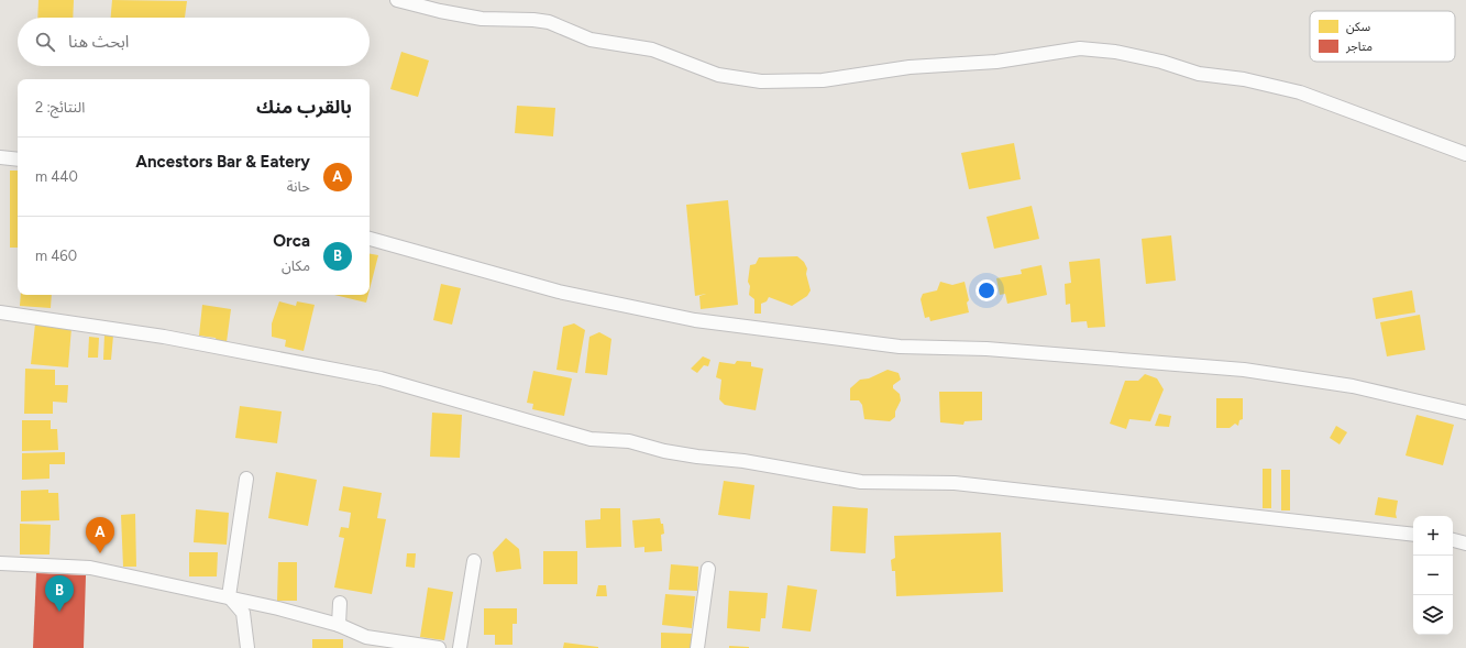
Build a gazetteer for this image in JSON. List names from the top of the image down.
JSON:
{
  "legend": ["سكن", "متاجر"],
  "page": {
    "search": "ابحث هنا",
    "heading": ["بالقرب منك", "النتائج: 2"],
    "list": [
      {
        "mark": "A",
        "name": "Ancestors Bar & Eatery",
        "note": "حانة",
        "value": "440 m"
      },
      {
        "mark": "B",
        "name": "Orca",
        "note": "مكان",
        "value": "460 m"
      }
    ],
    "map_buttons": ["+", "−"],
    "pins": ["A", "B"]
  }
}
